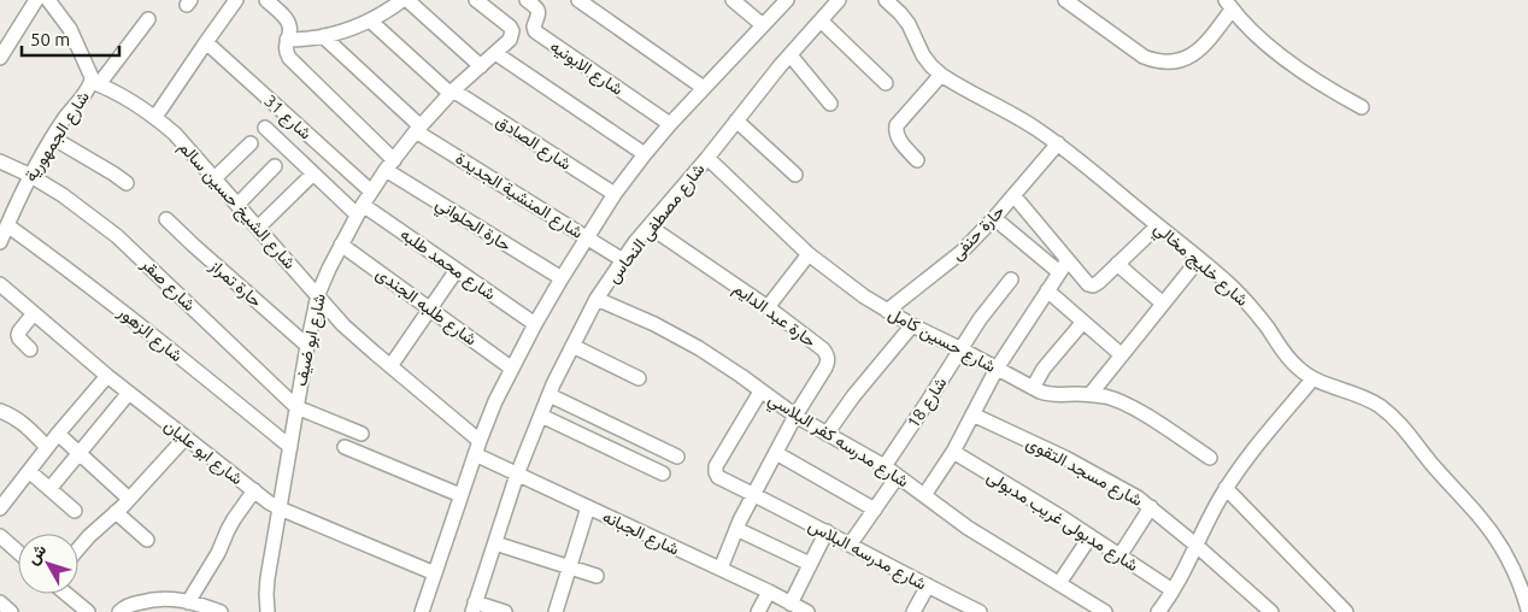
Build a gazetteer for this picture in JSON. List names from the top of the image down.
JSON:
{
  "streets": {
    "street": [
      "شارع الابونيه",
      "شارع 31",
      "شارع الجمهورية",
      "شارع الصادق",
      "شارع المنشية الجديدة",
      "شارع الشيخ حسين سالم",
      "شارع مصطفى النحاس",
      "حارة الحلواني",
      "حارة حنفى",
      "شارع محمد طلبه",
      "شارع خليج مخالي",
      "حارة تمراز",
      "شارع صقر",
      "شارع طلبه الجندى",
      "حارة عبد الدايم",
      "شارع الزهور",
      "شارع ابو ضيف",
      "شارع حسين كامل",
      "شارع 18",
      "شارع مدرسه كفر البلاسي",
      "شارع ابو عليان",
      "شارع مسجد التقوى",
      "شارع مدبولى غريب مدبولى",
      "شارع الجبانه",
      "شارع مدرسه البلاس"
    ]
  },
  "crossings": [
    ["شارع 31", "شارع ابو ضيف"],
    ["شارع الجمهورية", "شارع الشيخ حسين سالم"],
    ["شارع الجمهورية", "شارع صقر"],
    ["شارع الجمهورية", "شارع الزهور"],
    ["شارع الصادق", "شارع ابو ضيف"],
    ["شارع المنشية الجديدة", "شارع مصطفى النحاس"],
    ["شارع المنشية الجديدة", "شارع ابو ضيف"],
    ["شارع الشيخ حسين سالم", "شارع ابو ضيف"],
    ["شارع مصطفى النحاس", "حارة عبد الدايم"],
    ["شارع مصطفى النحاس", "شارع حسين كامل"],
    ["شارع مصطفى النحاس", "شارع مدرسه كفر البلاسي"],
    ["شارع مصطفى النحاس", "شارع الجبانه"],
    ["حارة الحلواني", "شارع ابو ضيف"],
    ["حارة حنفى", "شارع خليج مخالي"],
    ["حارة حنفى", "شارع حسين كامل"],
    ["شارع محمد طلبه", "شارع ابو ضيف"],
    ["حارة تمراز", "شارع ابو ضيف"],
    ["شارع صقر", "شارع ابو ضيف"],
    ["شارع طلبه الجندى", "شارع ابو ضيف"],
    ["حارة عبد الدايم", "شارع مدرسه كفر البلاسي"],
    ["حارة عبد الدايم", "شارع الجبانه"],
    ["حارة عبد الدايم", "شارع مدرسه البلاس"],
    ["شارع الزهور", "شارع ابو ضيف"],
    ["شارع ابو ضيف", "شارع ابو عليان"],
    ["شارع حسين كامل", "شارع 18"],
    ["شارع 18", "شارع مدرسه كفر البلاسي"],
    ["شارع مدرسه كفر البلاسي", "شارع مدرسه البلاس"]
  ],
  "scale_bar": "50 m",
  "north": "top left"
}
